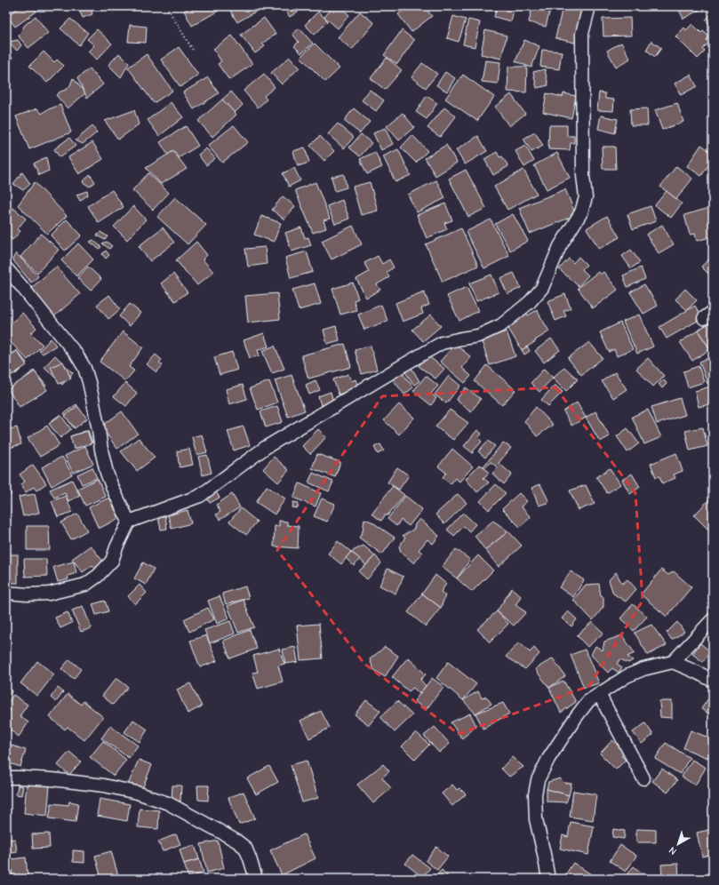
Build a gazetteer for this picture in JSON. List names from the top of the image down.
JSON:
{
  "north": "bottom left"
}
